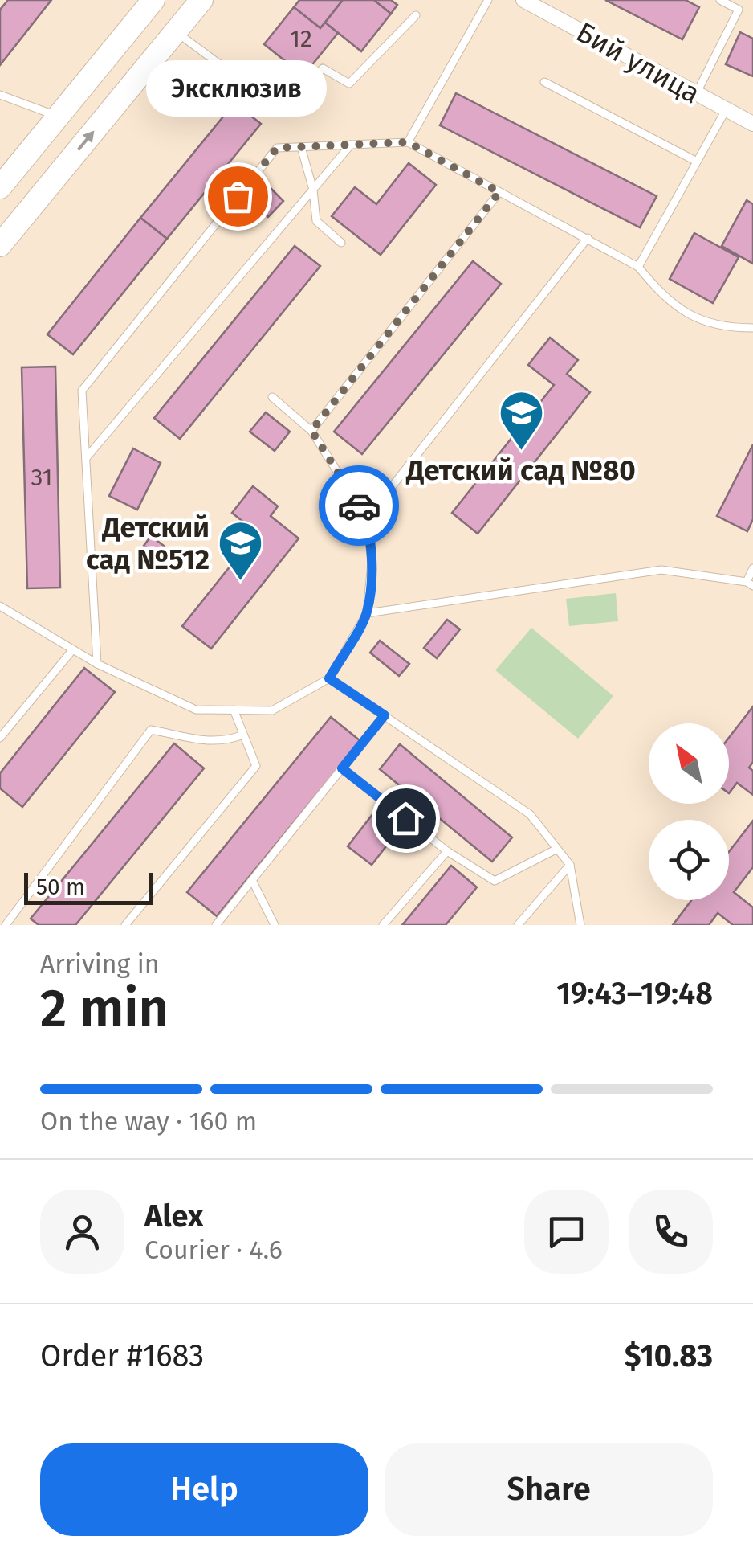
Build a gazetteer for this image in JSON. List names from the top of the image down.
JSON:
{
  "streets": {
    "street": ["Бий улица"]
  },
  "places": {
    "other": ["Эксклюзив"],
    "school or university": ["Детский сад №80", "Детский сад №512"]
  },
  "house_numbers": ["12", "31"],
  "scale_bar": "50 m",
  "north": "top left",
  "page": {
    "bubble": "Эксклюзив",
    "scale": "50 m",
    "heading": ["2 min", "Arriving in", "19:43–19:48"],
    "panel": [
      "Alex",
      "Courier · 4.6",
      "Order #1683",
      "$10.83"
    ],
    "bar": "On the way · 160 m",
    "buttons": ["Help", "Share"]
  }
}
